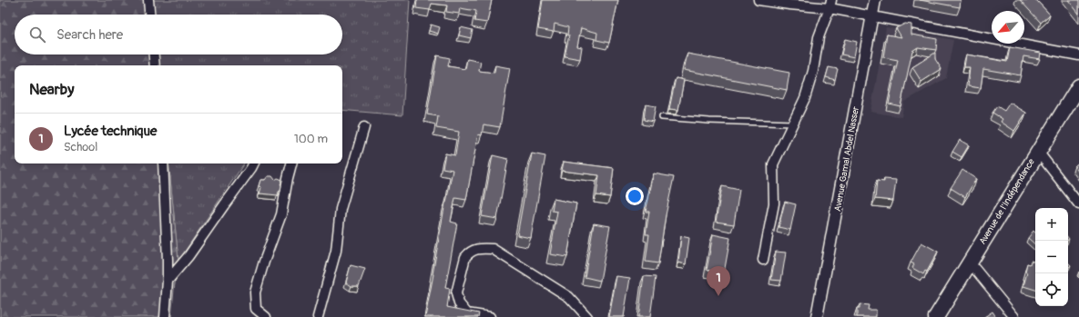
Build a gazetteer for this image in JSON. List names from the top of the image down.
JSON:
{
  "streets": {
    "main road": ["Avenue de l'Indépendance"],
    "street": ["Avenue Gamal Abdel Nasser"]
  },
  "north": "bottom left",
  "page": {
    "search": "Search here",
    "heading": "Nearby",
    "list": [
      {
        "mark": "1",
        "name": "Lycée technique",
        "note": "School",
        "value": "100 m"
      }
    ],
    "map_buttons": ["+", "−"],
    "pins": "1"
  }
}
